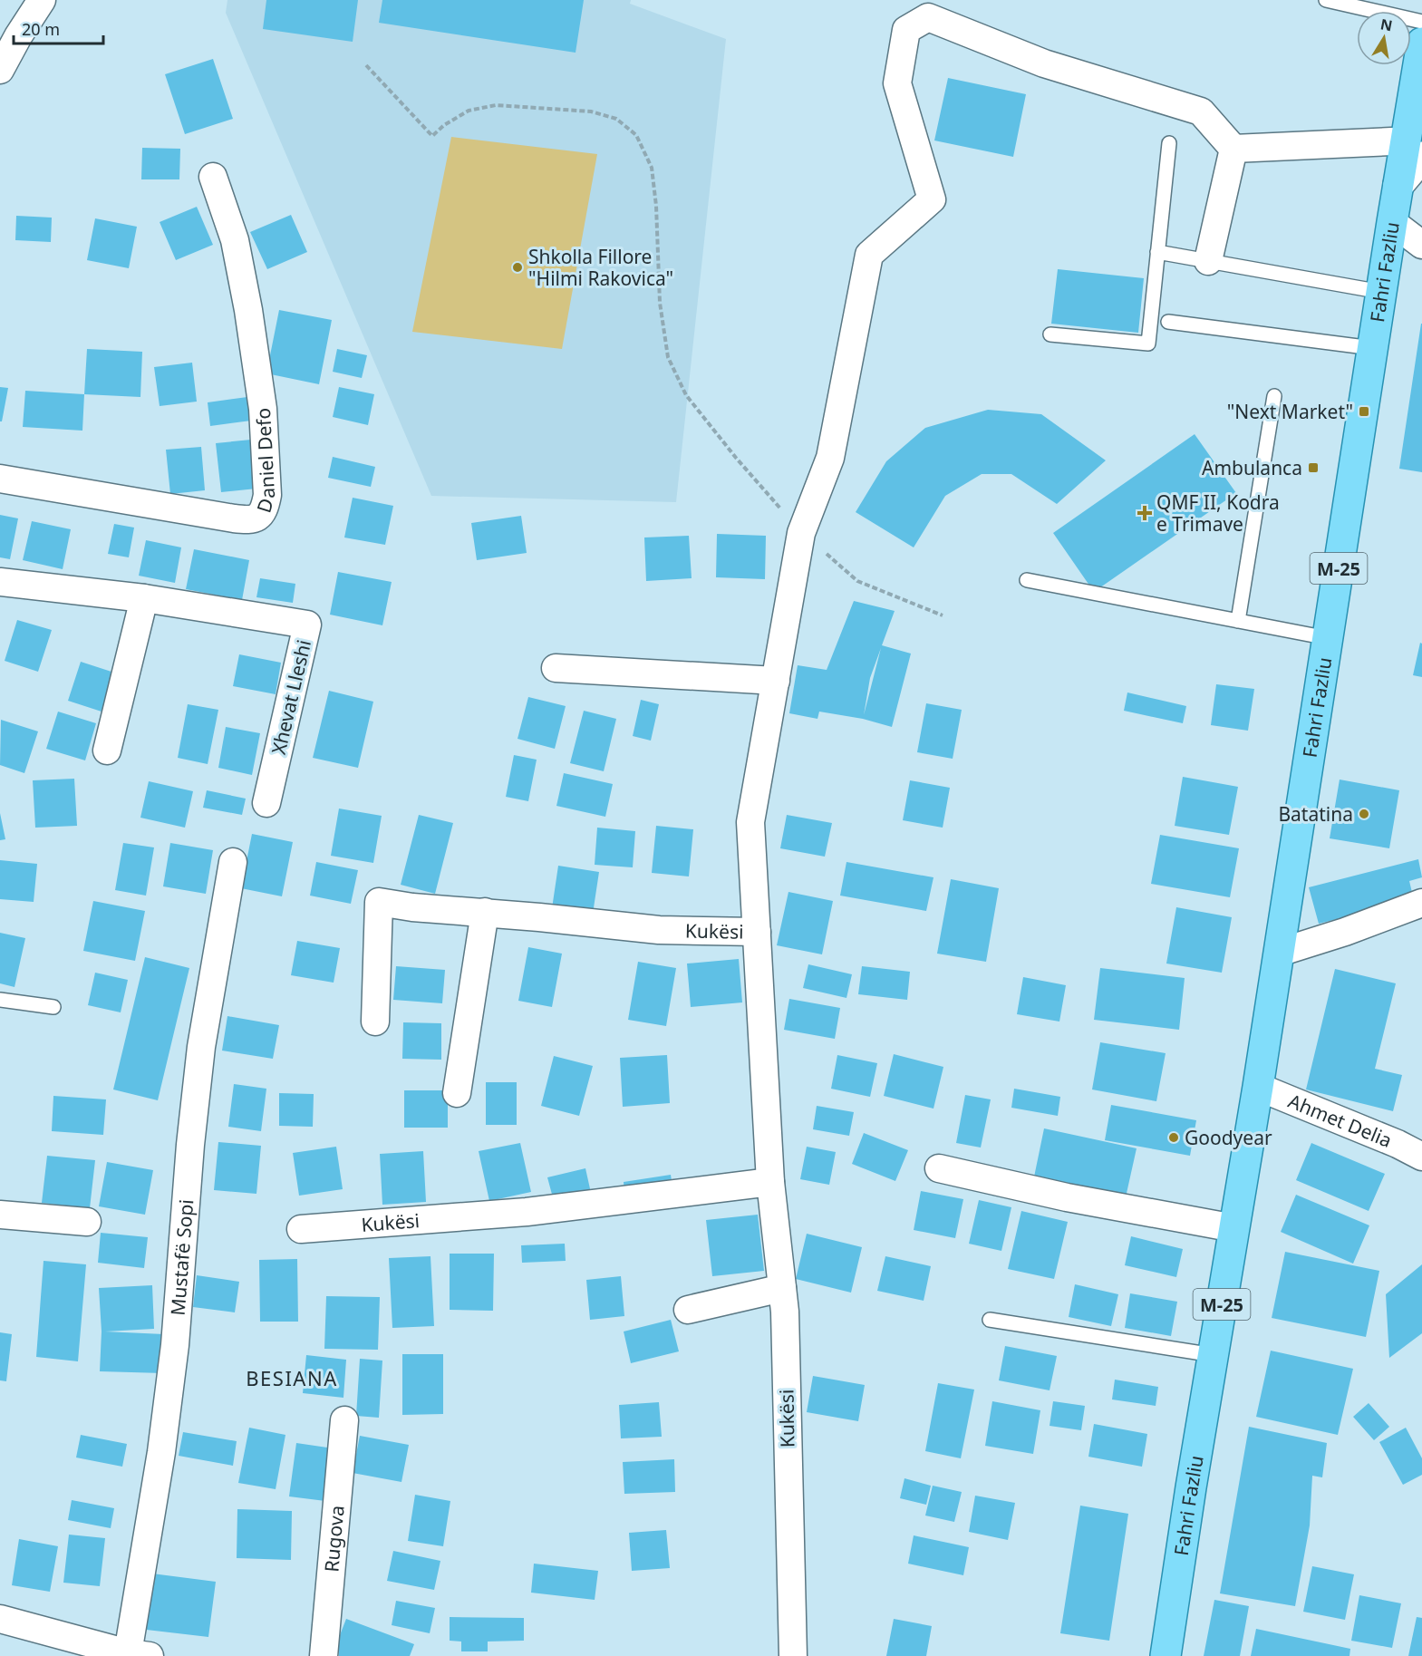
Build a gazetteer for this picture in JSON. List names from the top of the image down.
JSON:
{
  "streets": {
    "main road": ["Fahri Fazliu", "M-25"],
    "street": [
      "Daniel Defo",
      "Xhevat Lleshi",
      "Kukësi",
      "Ahmet Delia",
      "Mustafë Sopi",
      "Rugova"
    ]
  },
  "crossings": [
    ["Fahri Fazliu", "M-25"],
    ["Fahri Fazliu", "Ahmet Delia"]
  ],
  "districts": ["BESIANA"],
  "places": {
    "other": ["Shkolla Fillore \"Hilmi Rakovica\"", "Batatina", "Goodyear"],
    "transit": ["\"Next Market\"", "Ambulanca"],
    "health": ["QMF II, Kodra e Trimave"]
  },
  "scale_bar": "20 m",
  "north": "top"
}
